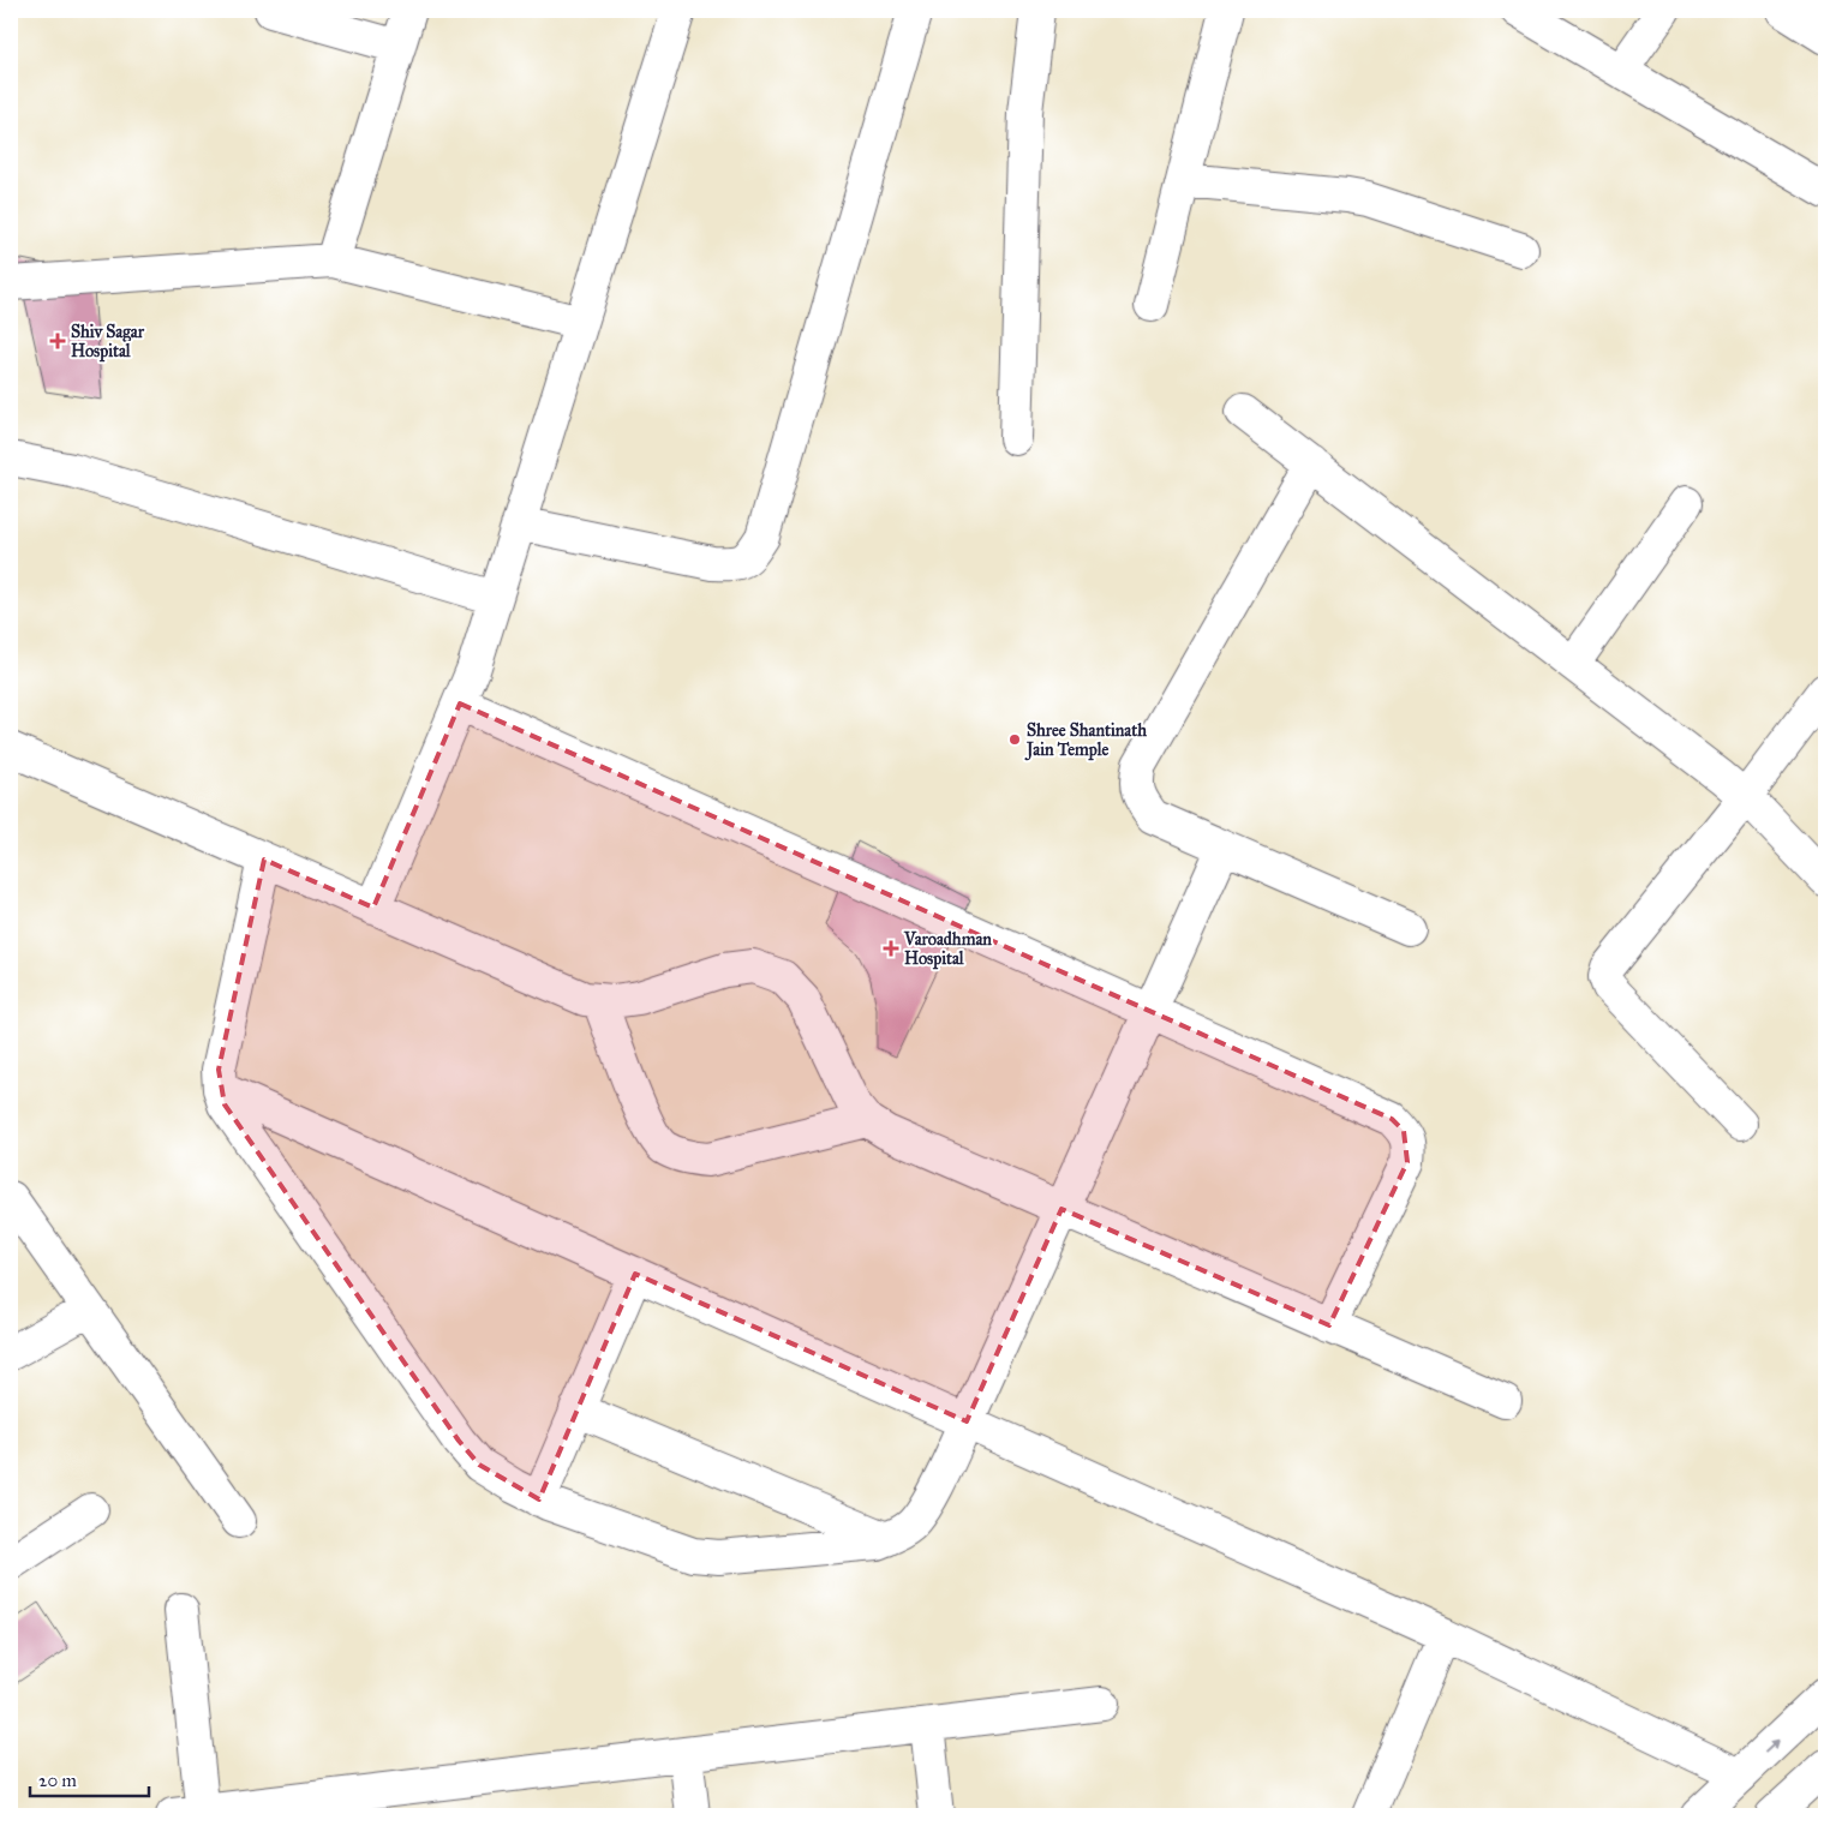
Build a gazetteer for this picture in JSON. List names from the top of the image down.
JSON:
{
  "places": {
    "health": ["Shiv Sagar Hospital", "Varoadhman Hospital"],
    "other": ["Shree Shantinath Jain Temple"]
  },
  "scale_bar": "20 m"
}
